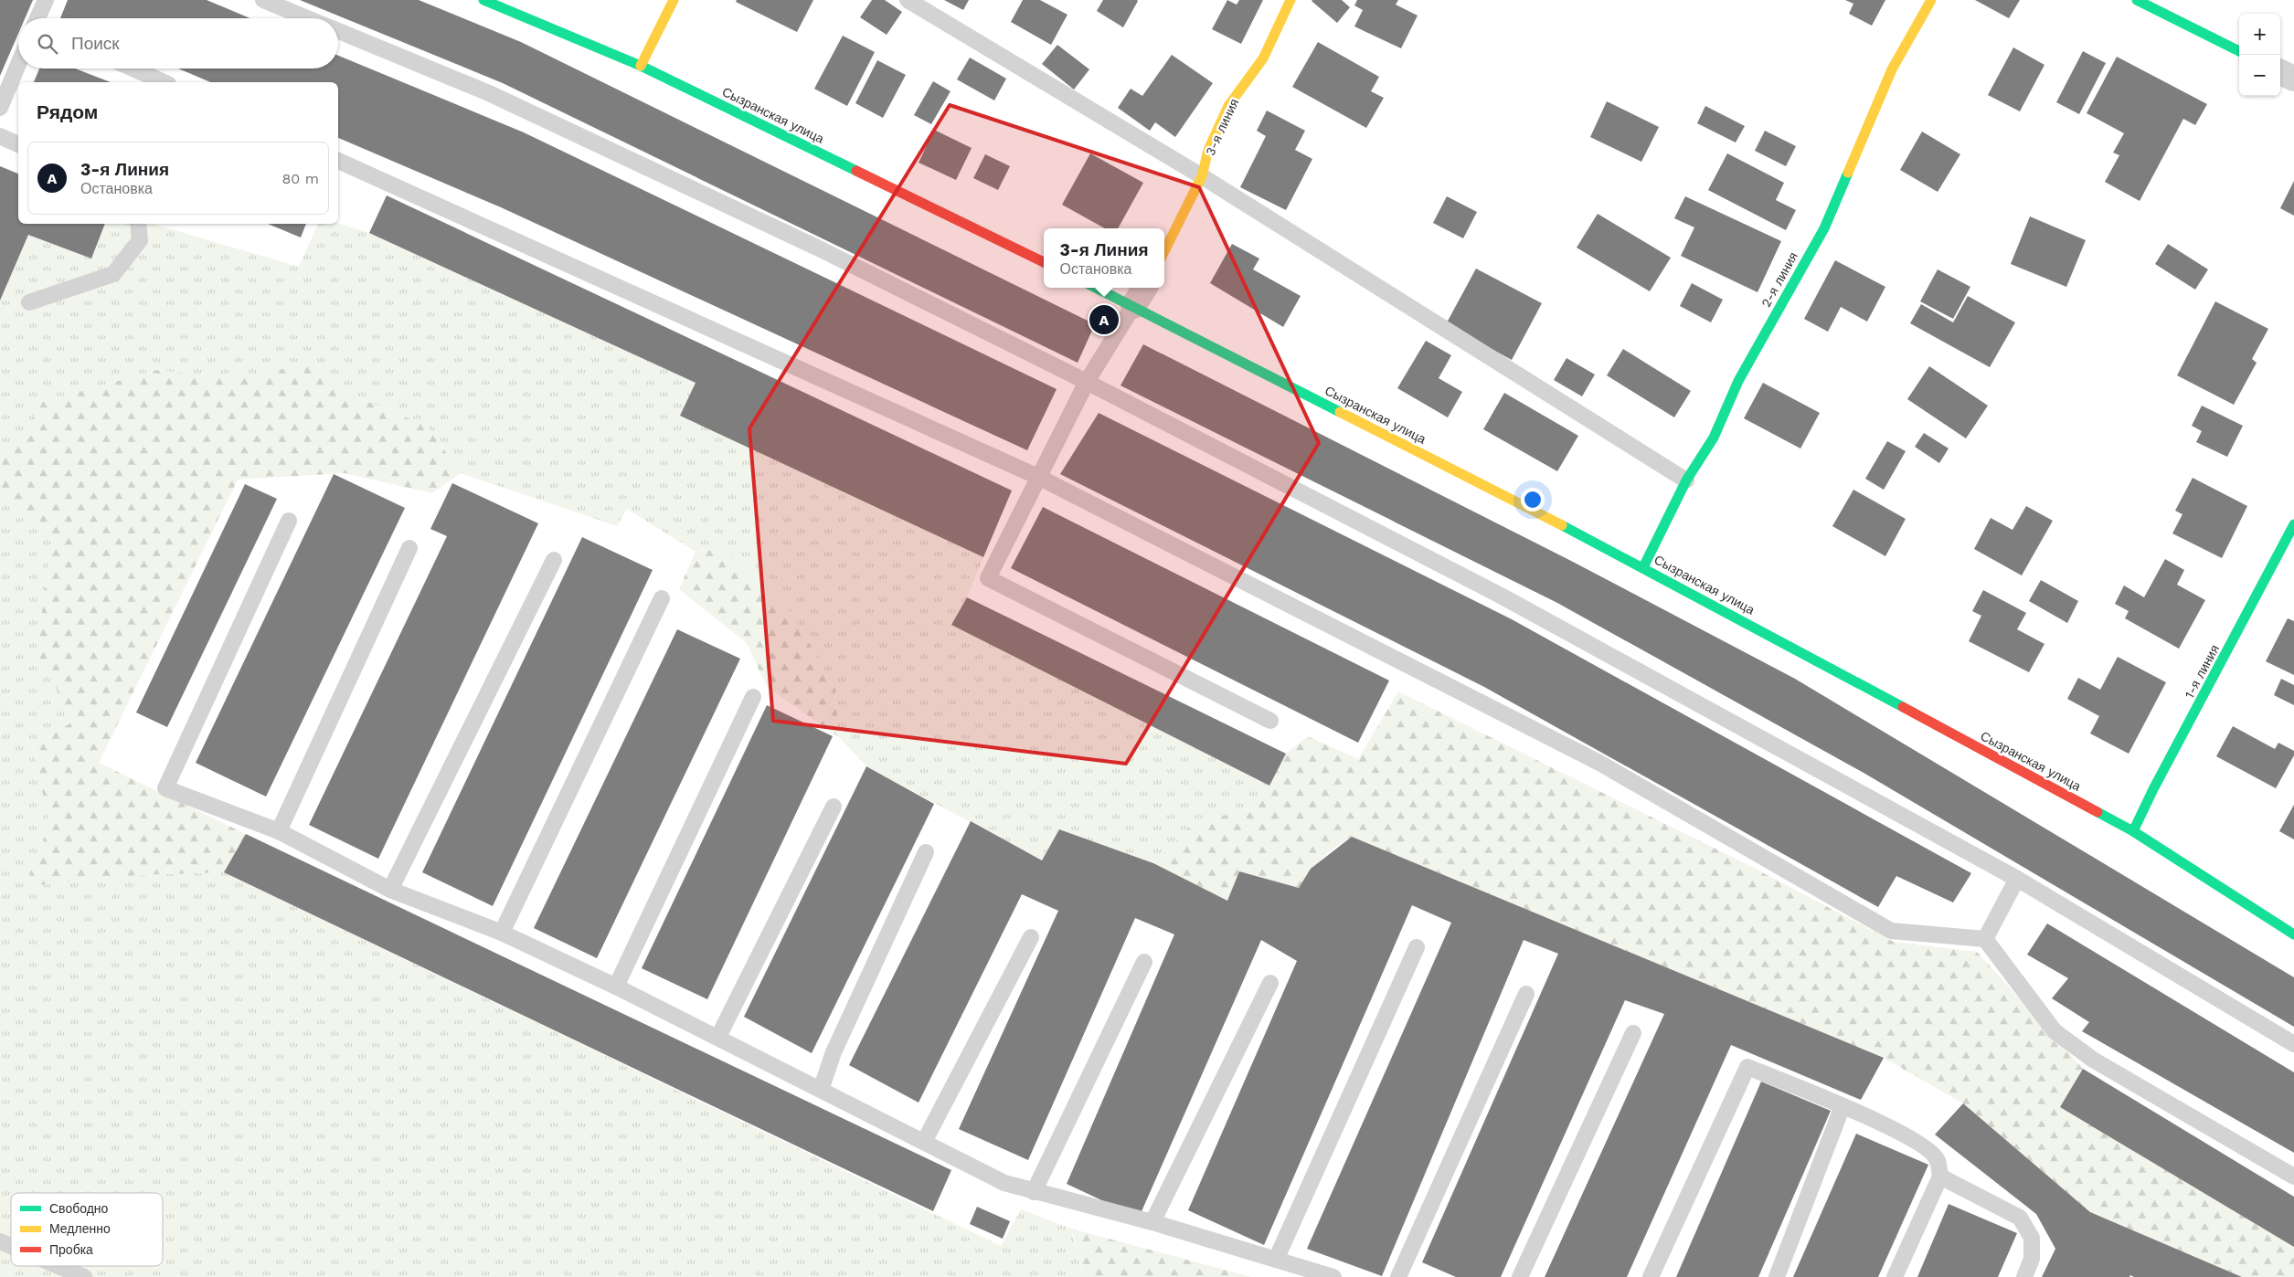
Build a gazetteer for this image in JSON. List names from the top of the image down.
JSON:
{
  "streets": {
    "street": [
      "Сызранская улица",
      "3-я линия",
      "2-я линия",
      "1-я линия"
    ]
  },
  "crossings": [
    ["Сызранская улица", "2-я линия"],
    ["Сызранская улица", "1-я линия"]
  ],
  "legend": ["Свободно", "Медленно", "Пробка"],
  "page": {
    "map_buttons": ["+", "−"],
    "search": "Поиск",
    "heading": "Рядом",
    "list": [
      {
        "mark": "A",
        "name": "3-я Линия",
        "note": "Остановка",
        "value": "80 m"
      }
    ],
    "popup": ["3-я Линия", "Остановка"],
    "pins": "A"
  }
}
